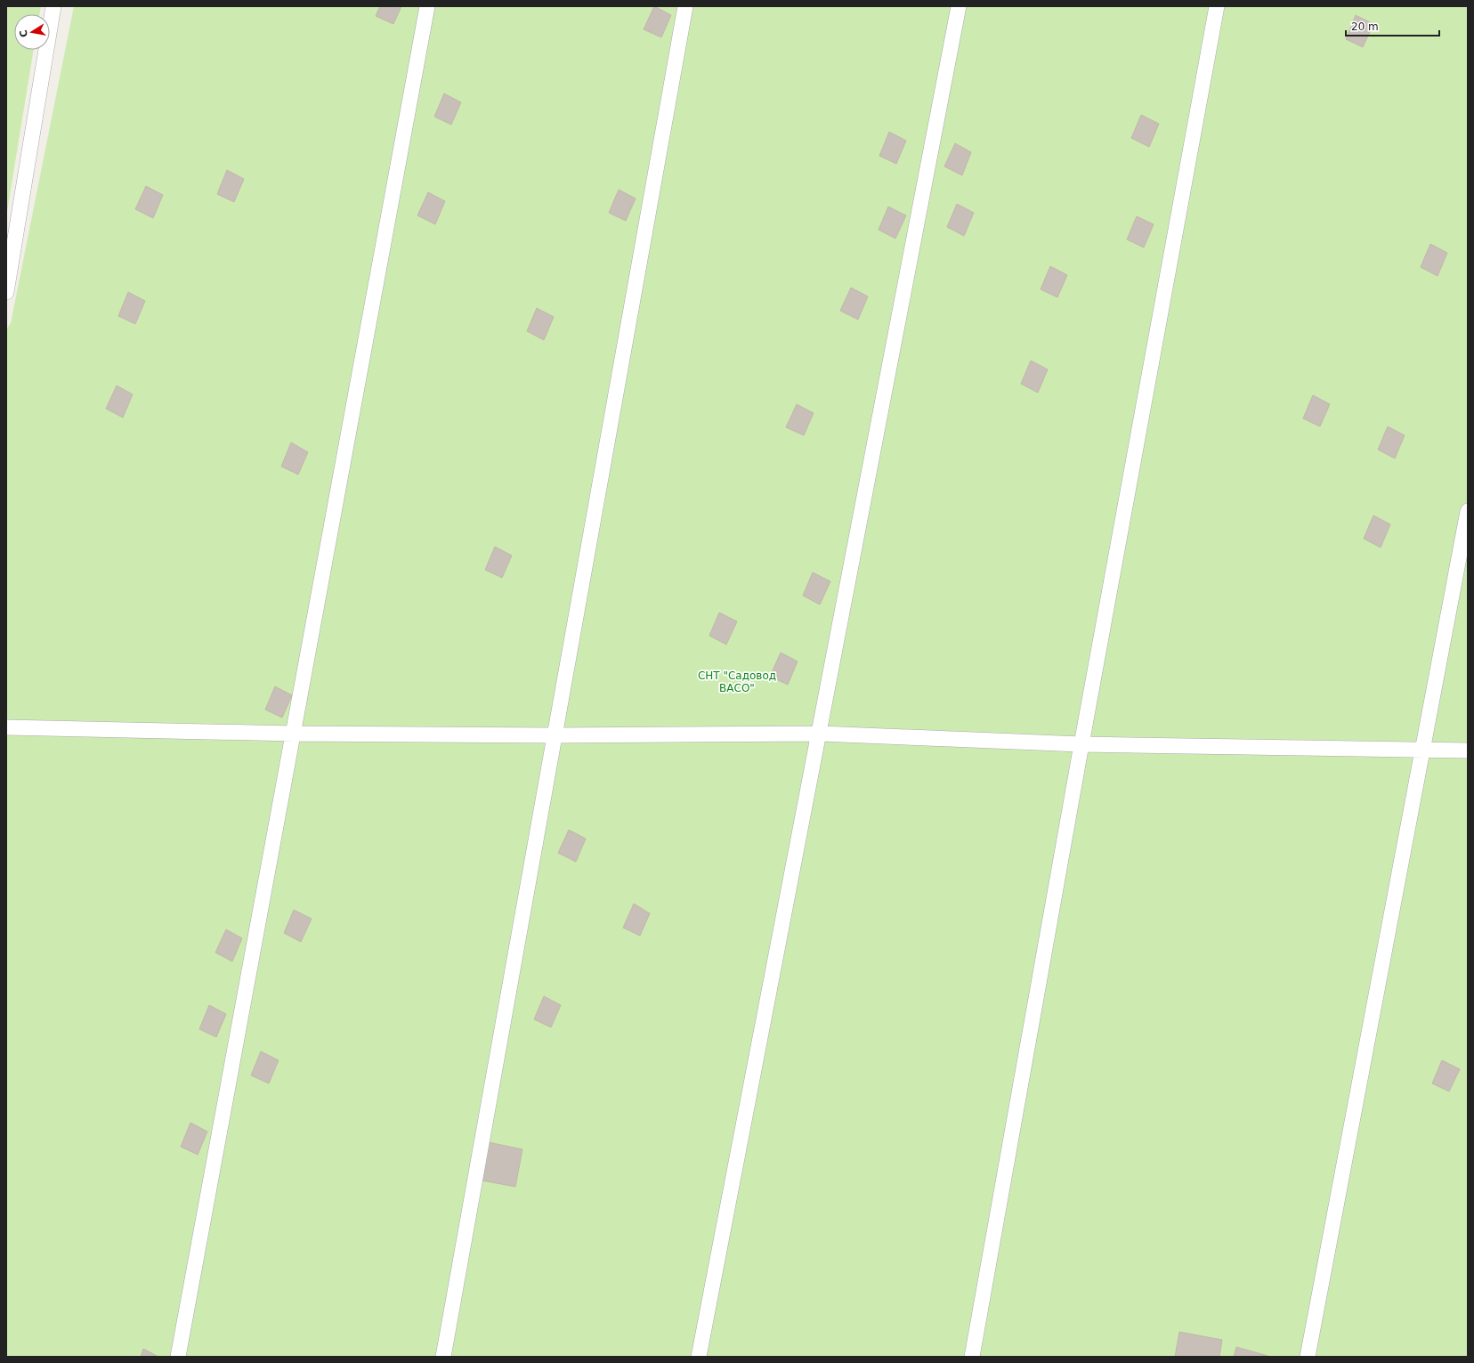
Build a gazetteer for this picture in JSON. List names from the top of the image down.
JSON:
{
  "parks": ["СНТ \"Садовод ВАСО\""],
  "scale_bar": "20 m",
  "north": "left"
}
